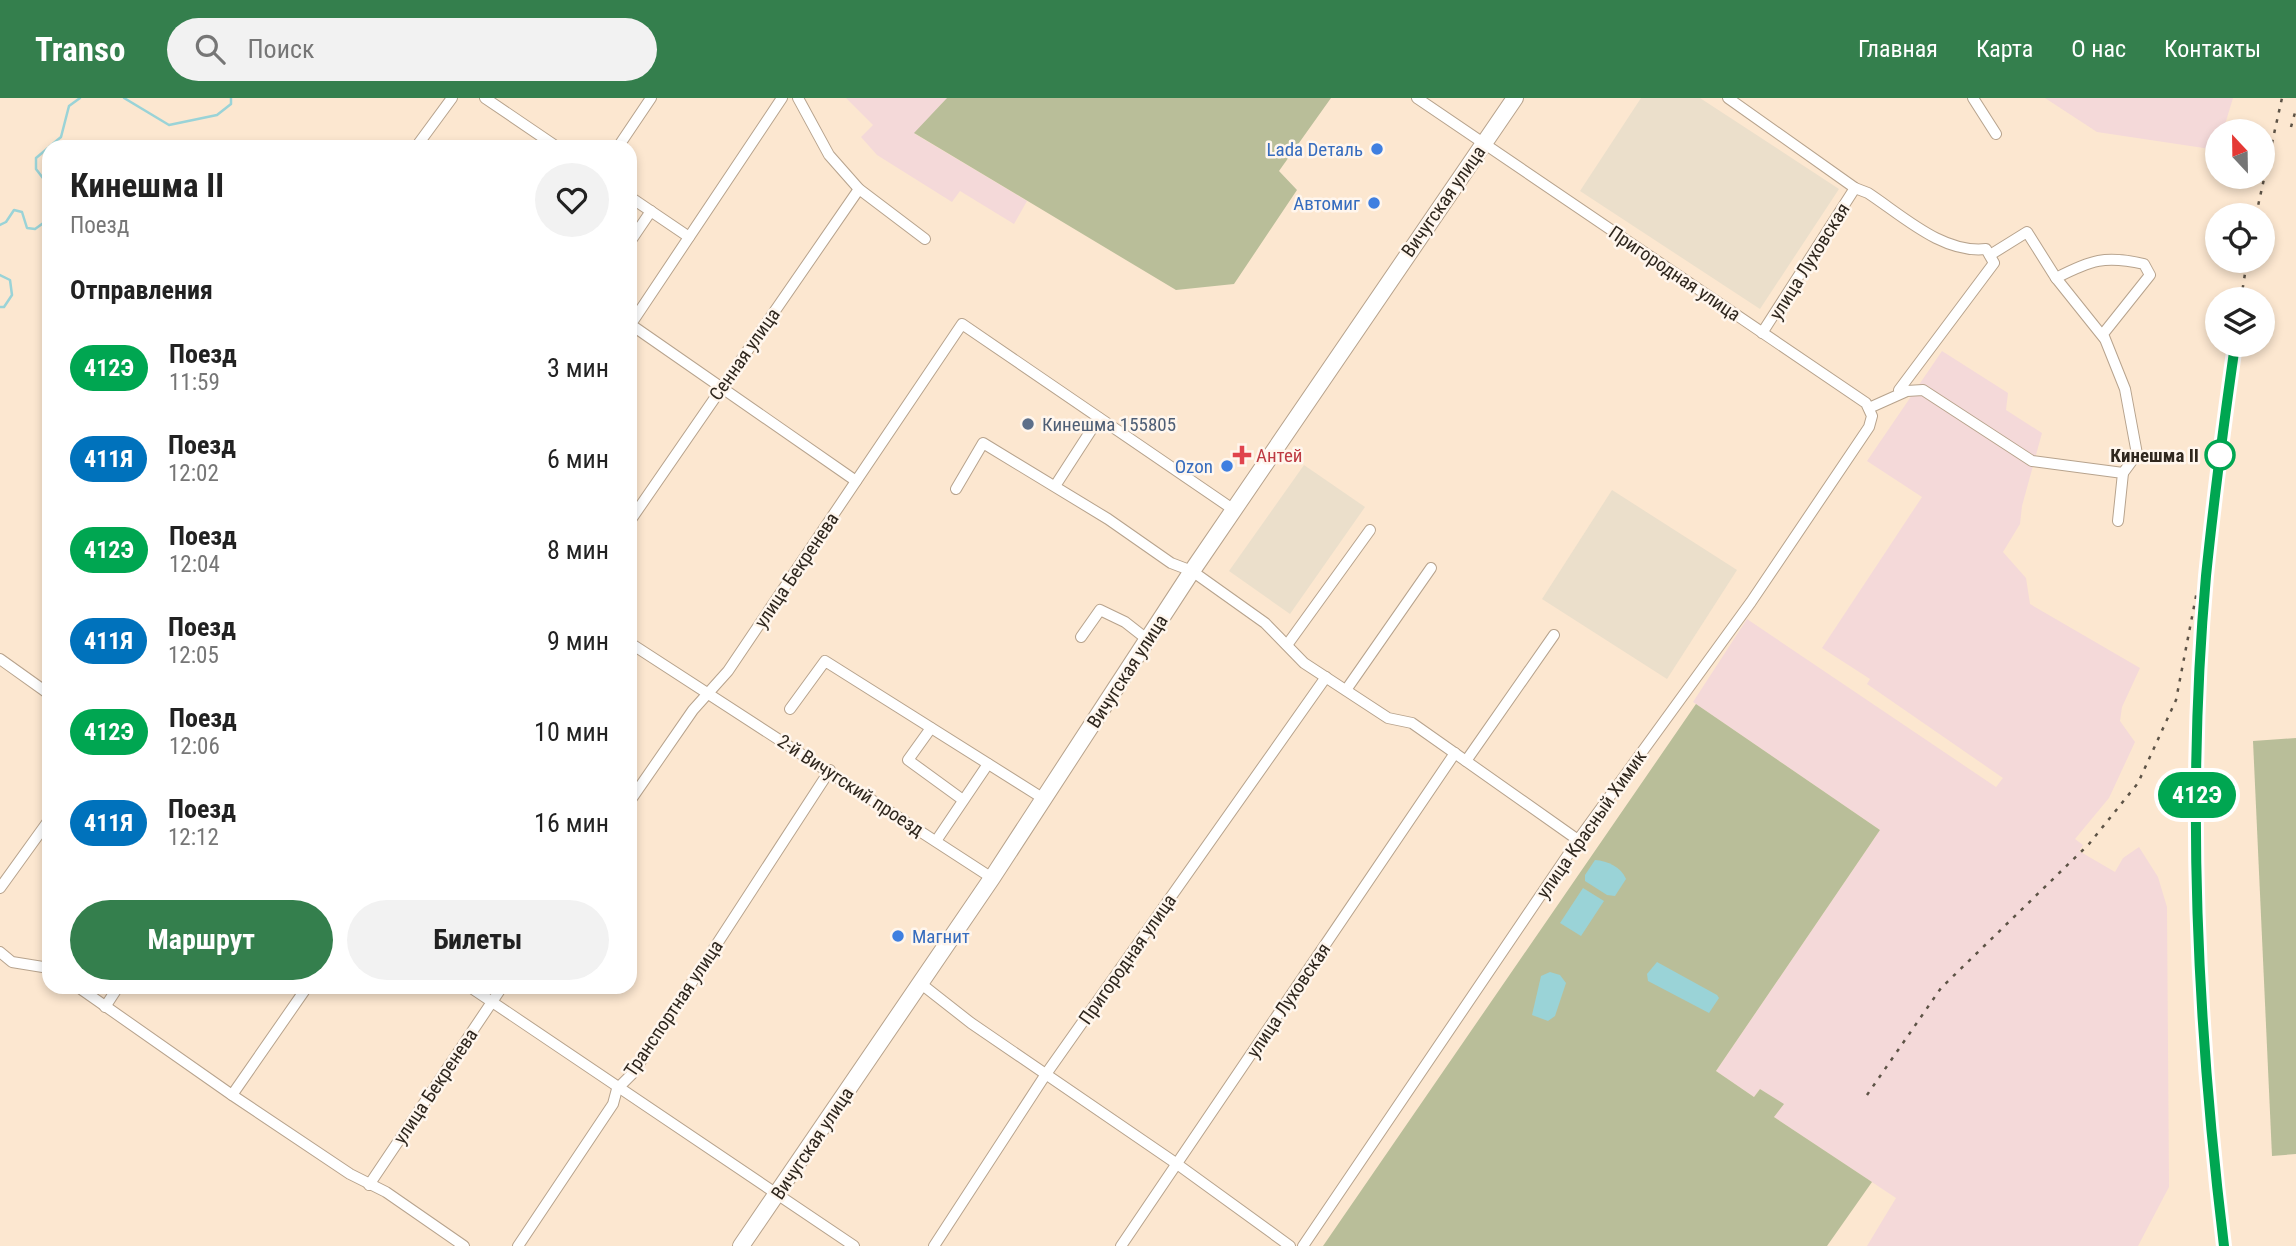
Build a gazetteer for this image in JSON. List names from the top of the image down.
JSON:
{
  "streets": {
    "main road": ["Вичугская улица"],
    "street": [
      "улица Луховская",
      "Пригородная улица",
      "Сенная улица",
      "улица Бекренева",
      "2-й Вичугский проезд",
      "улица Красный Химик",
      "Транспортная улица"
    ]
  },
  "crossings": [
    ["Вичугская улица", "Пригородная улица"],
    ["Вичугская улица", "2-й Вичугский проезд"],
    ["улица Луховская", "Пригородная улица"],
    ["Пригородная улица", "улица Красный Химик"],
    ["улица Бекренева", "2-й Вичугский проезд"],
    ["2-й Вичугский проезд", "Транспортная улица"]
  ],
  "places": {
    "other": [
      "Lada Dеталь",
      "Автомиг",
      "Кинешма 155805",
      "Кинешма II",
      "Ozon",
      "Магнит"
    ],
    "health": ["Антей"]
  },
  "north": "top",
  "page": {
    "header": "Transo",
    "search": "Поиск",
    "nav": [
      "Главная",
      "Карта",
      "О нас",
      "Контакты"
    ],
    "on_map": "412Э",
    "heading": [
      ["Кинешма II", "Поезд"],
      "Отправления"
    ],
    "list": [
      {
        "mark": "412Э",
        "name": "Поезд",
        "note": "11:59",
        "value": "3 мин"
      },
      {
        "mark": "411Я",
        "name": "Поезд",
        "note": "12:02",
        "value": "6 мин"
      },
      {
        "mark": "412Э",
        "name": "Поезд",
        "note": "12:04",
        "value": "8 мин"
      },
      {
        "mark": "411Я",
        "name": "Поезд",
        "note": "12:05",
        "value": "9 мин"
      },
      {
        "mark": "412Э",
        "name": "Поезд",
        "note": "12:06",
        "value": "10 мин"
      },
      {
        "mark": "411Я",
        "name": "Поезд",
        "note": "12:12",
        "value": "16 мин"
      }
    ],
    "buttons": ["Маршрут", "Билеты"]
  }
}
